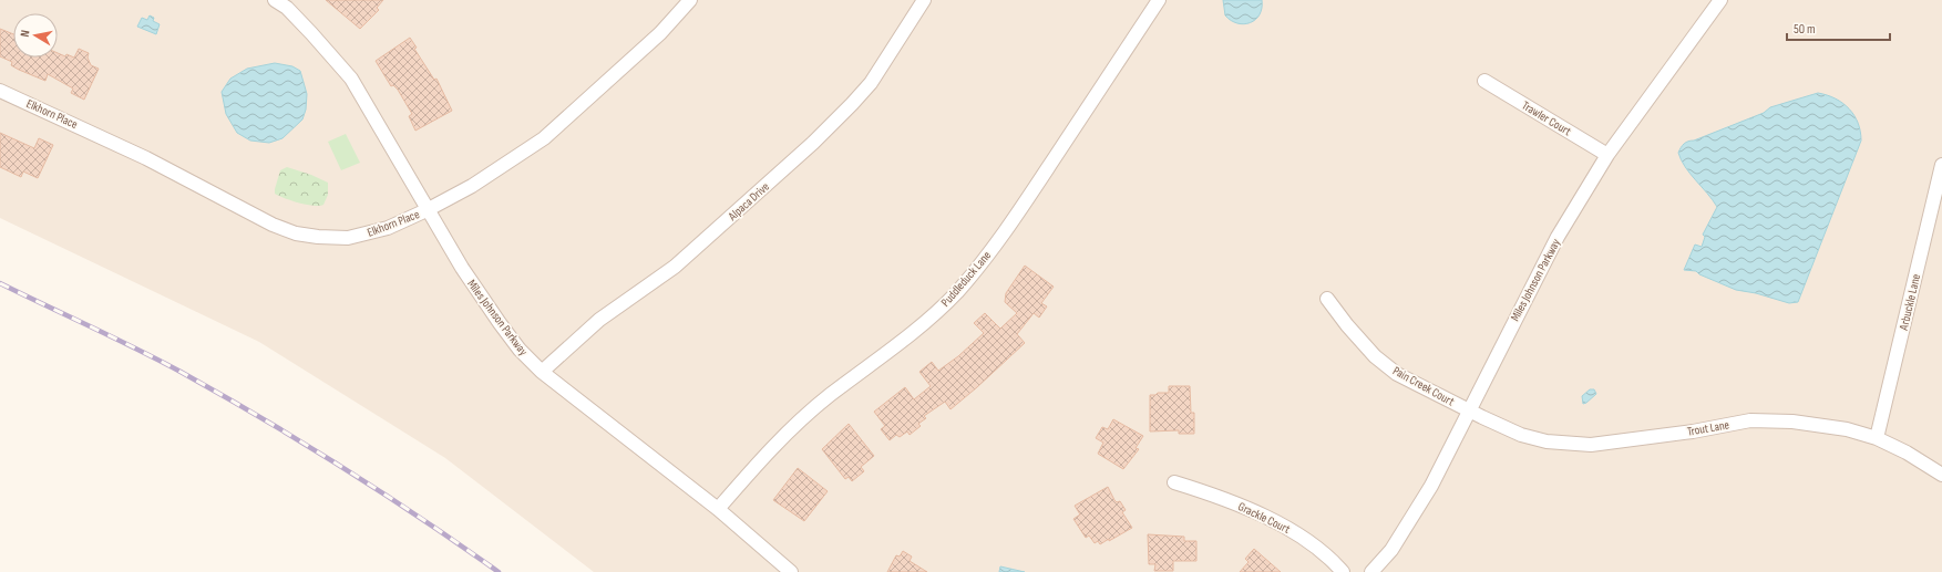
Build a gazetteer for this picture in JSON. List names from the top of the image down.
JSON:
{
  "streets": {
    "street": [
      "Elkhorn Place",
      "Trawler Court",
      "Alpaca Drive",
      "Puddleduck Lane",
      "Miles Johnson Parkway",
      "Arbuckle Lane",
      "Pain Creek Court",
      "Trout Lane",
      "Grackle Court"
    ]
  },
  "crossings": [
    ["Elkhorn Place", "Miles Johnson Parkway"],
    ["Trawler Court", "Miles Johnson Parkway"],
    ["Alpaca Drive", "Miles Johnson Parkway"],
    ["Puddleduck Lane", "Miles Johnson Parkway"],
    ["Miles Johnson Parkway", "Pain Creek Court"],
    ["Miles Johnson Parkway", "Trout Lane"],
    ["Arbuckle Lane", "Trout Lane"],
    ["Pain Creek Court", "Trout Lane"]
  ],
  "scale_bar": "50 m",
  "north": "left"
}
